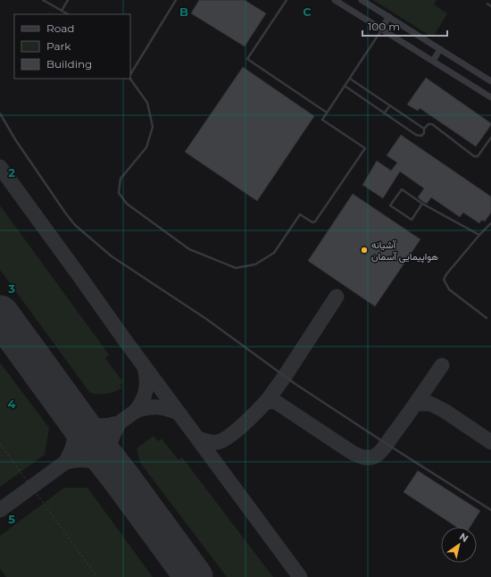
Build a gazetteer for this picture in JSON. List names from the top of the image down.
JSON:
{
  "places": ["آشیانه هواپیمایی آسمان"],
  "legend": ["Road", "Park", "Building"],
  "scale_bar": "100 m",
  "north": "top right",
  "grid": {
    "columns": ["B", "C"],
    "rows": [
      "2",
      "3",
      "4",
      "5"
    ]
  }
}
